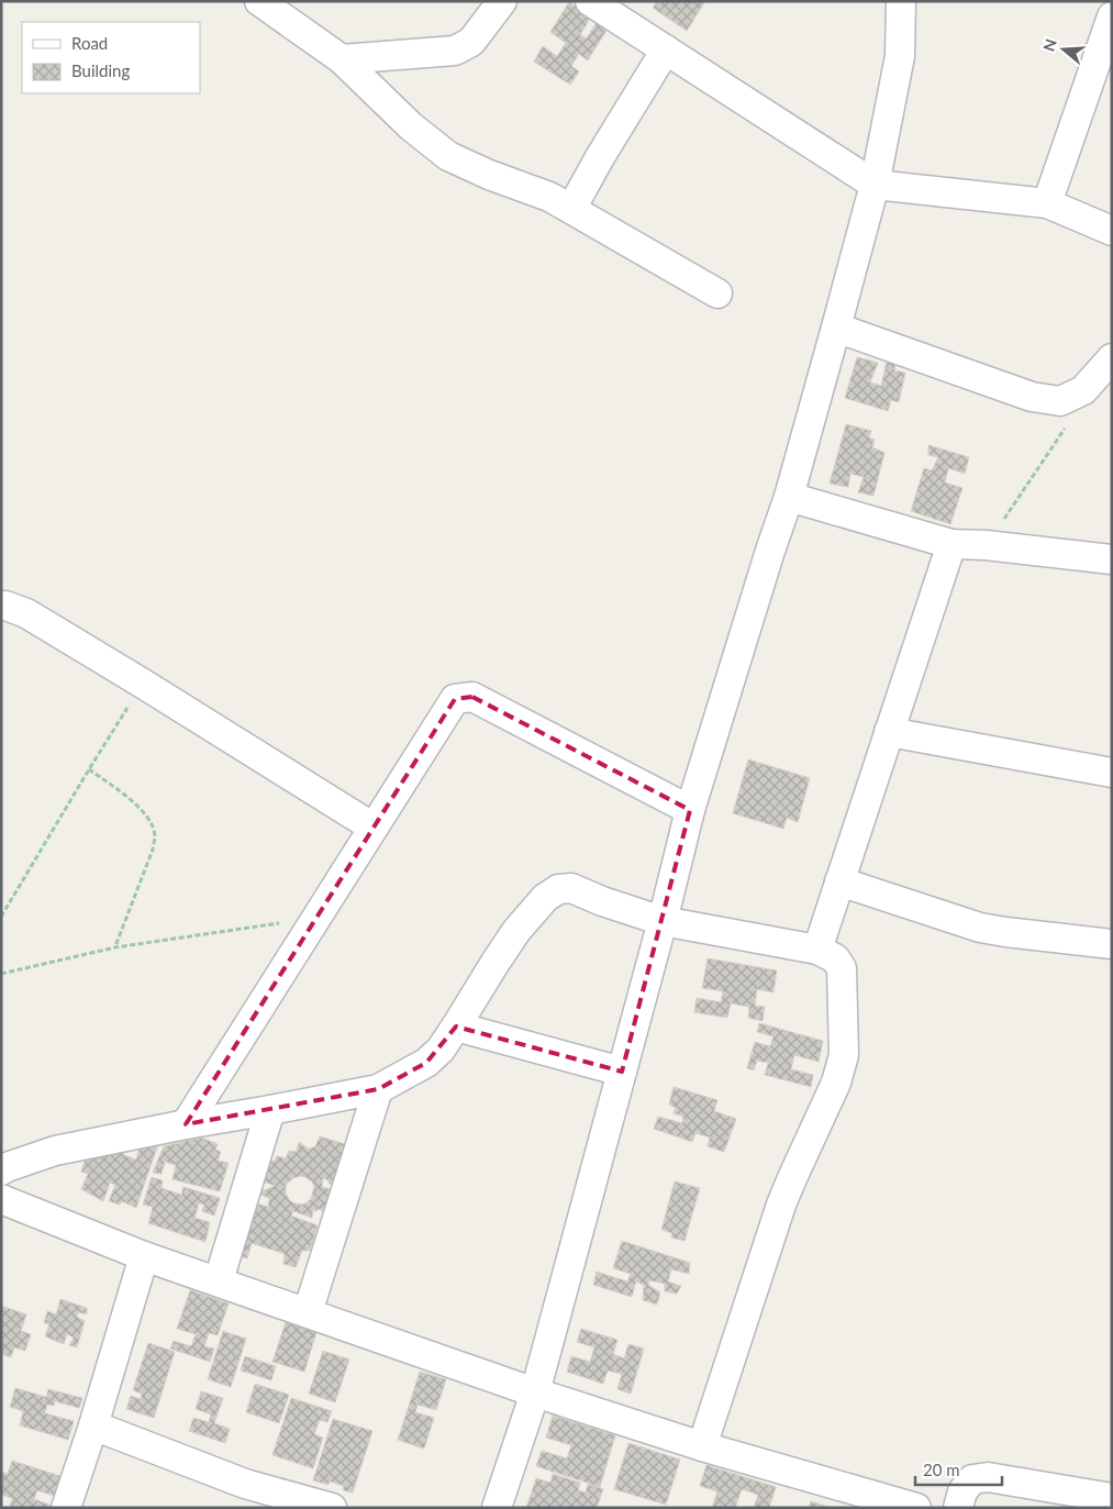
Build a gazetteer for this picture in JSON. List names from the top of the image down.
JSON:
{
  "legend": ["Road", "Building"],
  "scale_bar": "20 m",
  "north": "left"
}
